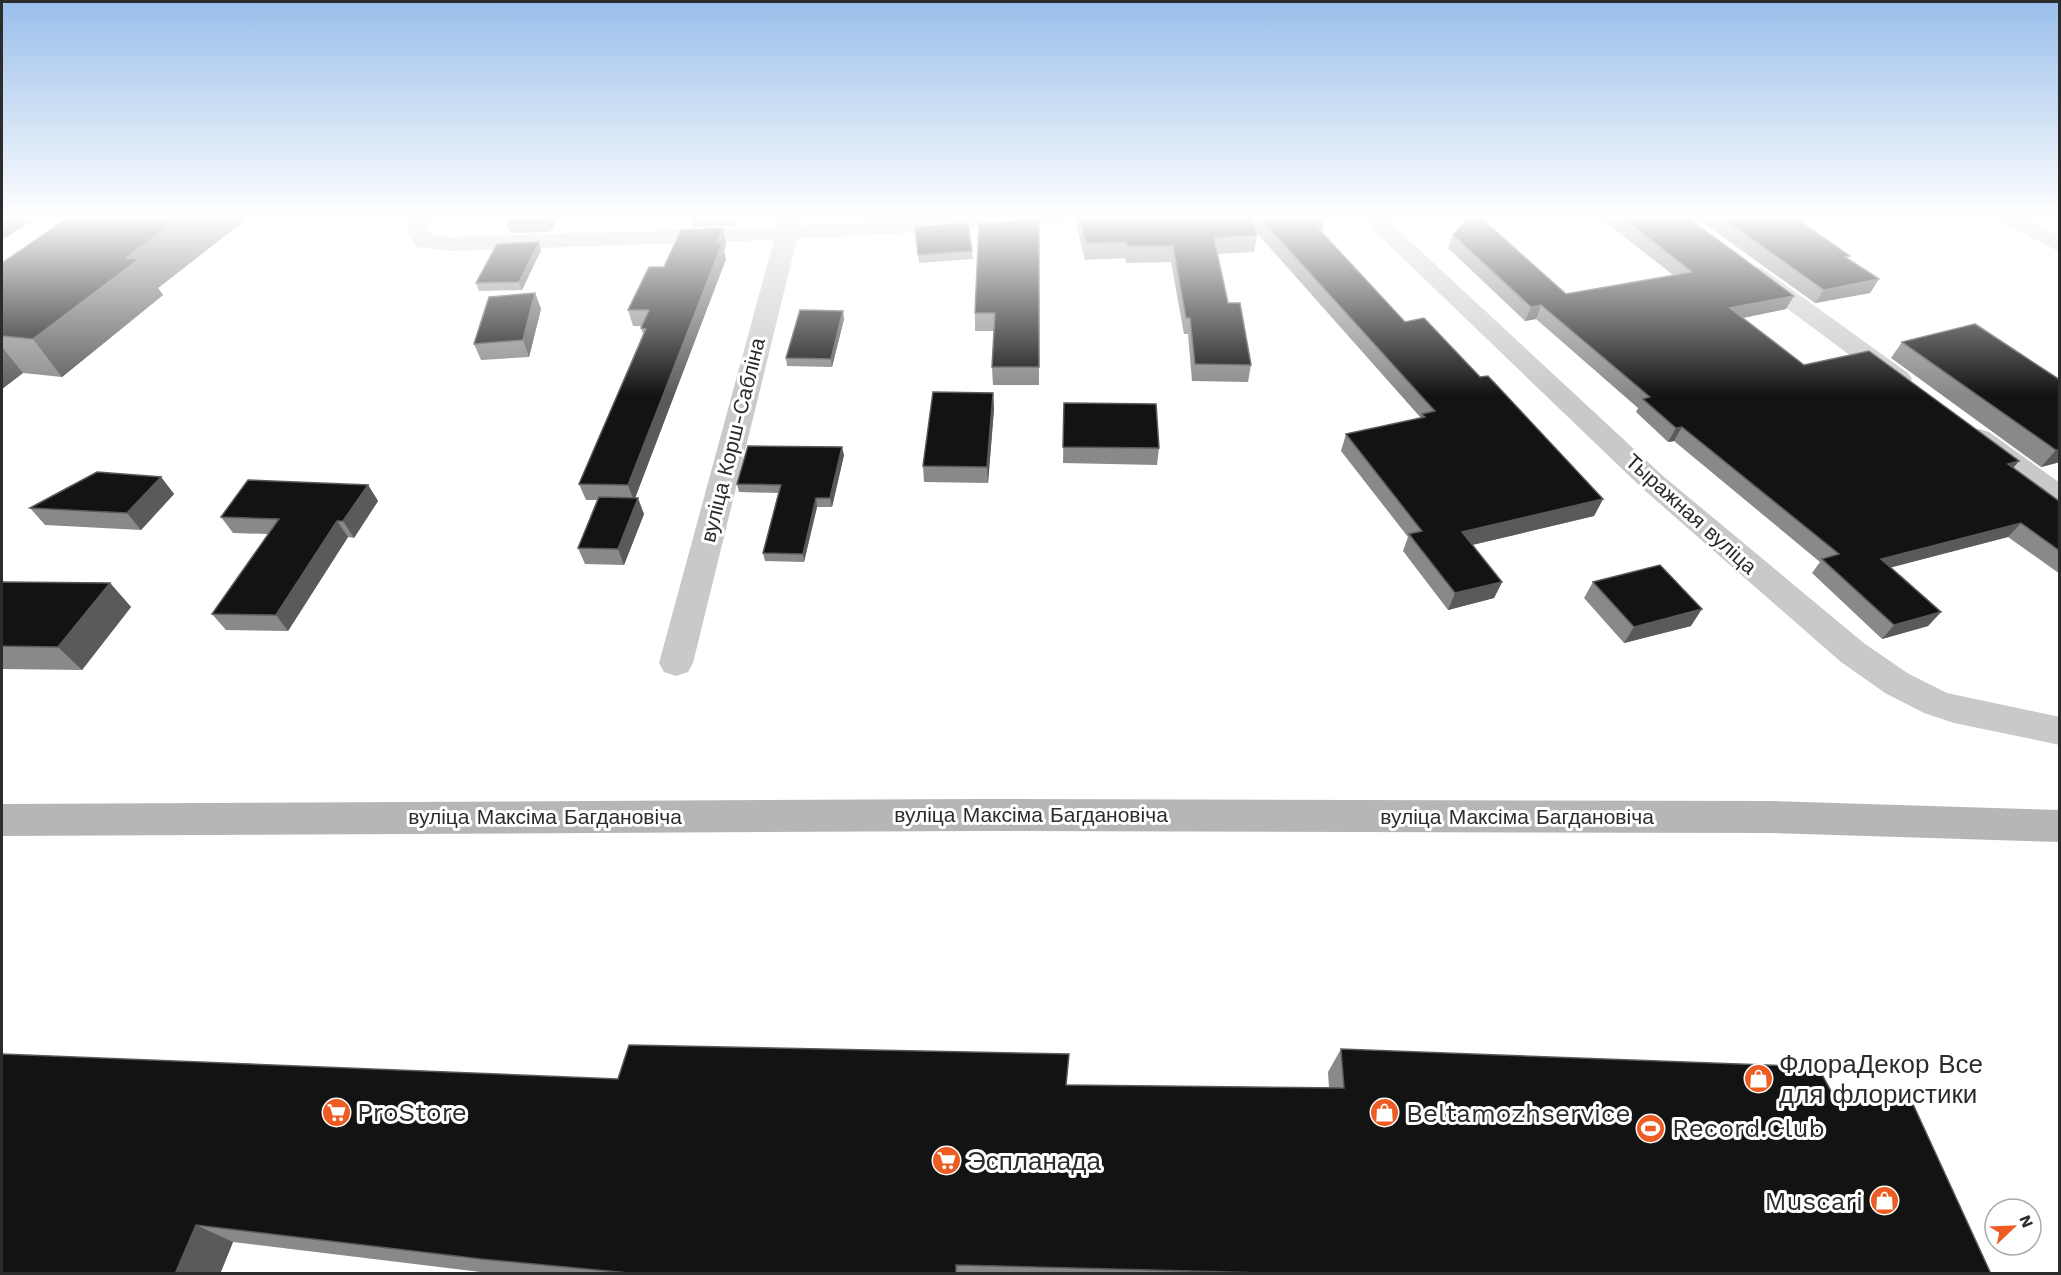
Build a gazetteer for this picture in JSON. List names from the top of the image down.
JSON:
{
  "streets": {
    "main road": ["вуліца Максіма Багдановіча"],
    "street": ["вуліца Корш-Сабліна", "Тыражная вуліца"]
  },
  "places": {
    "shop": ["ФлораДекор Все для флористики", "Beltamozhservice", "Muscari"],
    "supermarket": ["ProStore", "Эспланада"],
    "sports": ["Record.Club"]
  },
  "north": "top right"
}
